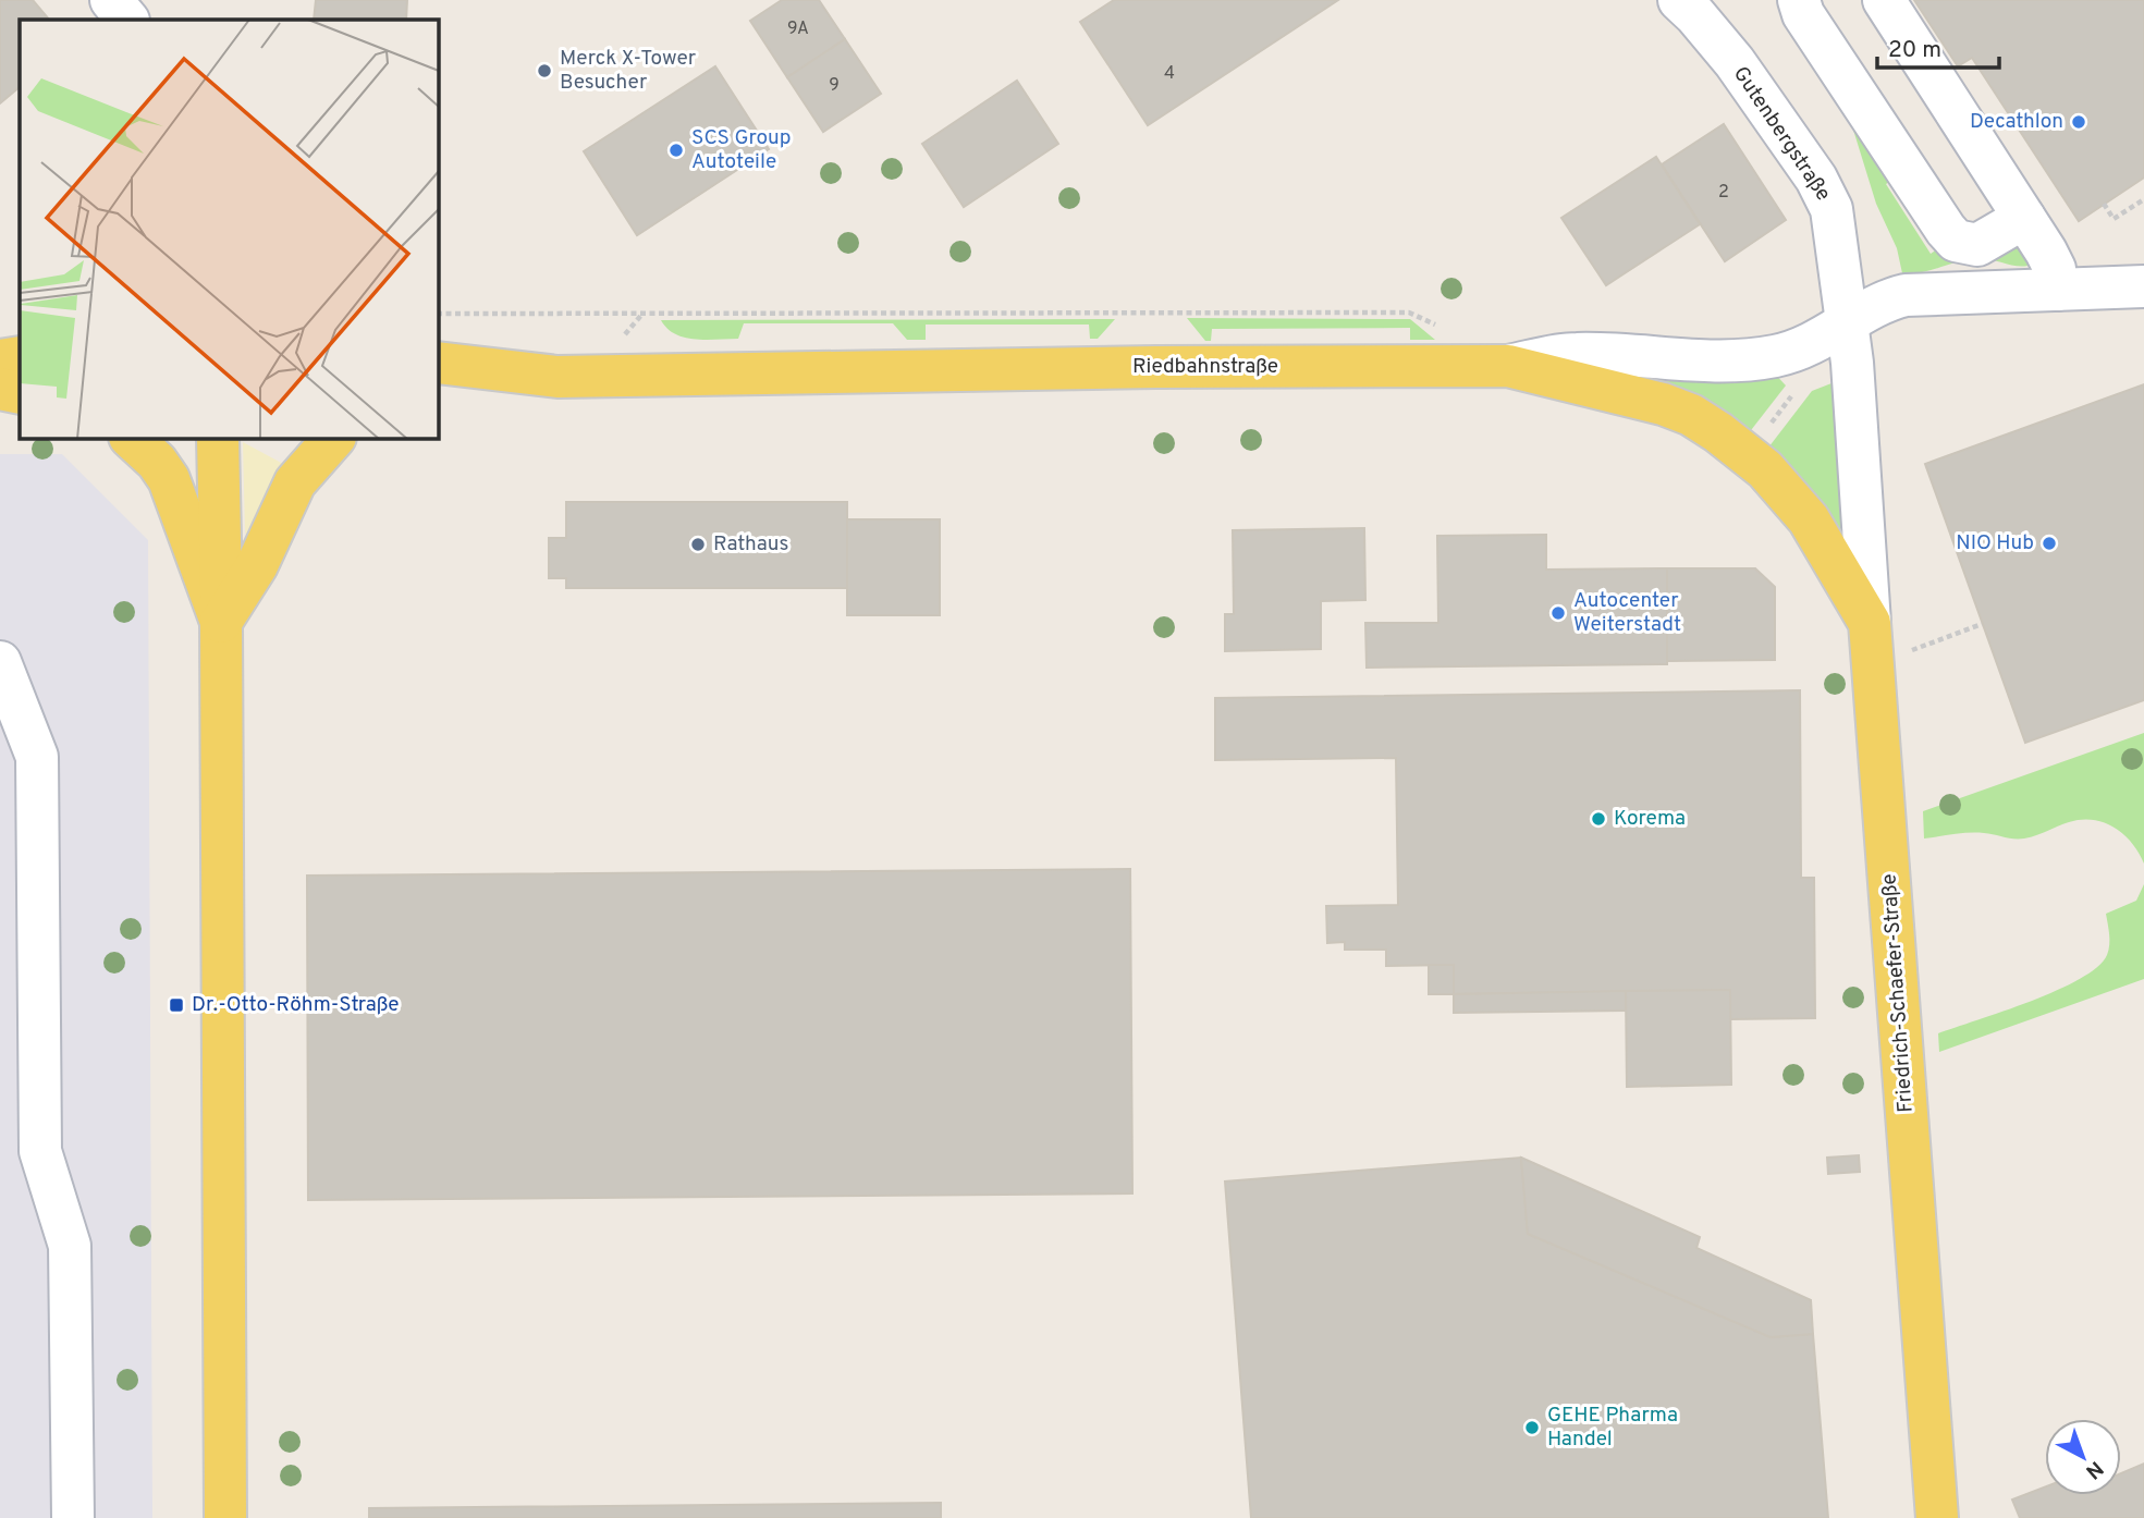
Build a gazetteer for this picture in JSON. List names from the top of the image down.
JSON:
{
  "streets": {
    "main road": ["Riedbahnstraße", "Friedrich-Schaefer-Straße"],
    "street": ["Gutenbergstraße"]
  },
  "crossings": [
    ["Gutenbergstraße", "Friedrich-Schaefer-Straße"],
    ["Riedbahnstraße", "Friedrich-Schaefer-Straße"]
  ],
  "places": {
    "other": [
      "Merck X-Tower Besucher",
      "Decathlon",
      "SCS Group Autoteile",
      "NIO Hub",
      "Rathaus",
      "Autocenter Weiterstadt",
      "Korema",
      "GEHE Pharma Handel"
    ],
    "transit": ["Dr.-Otto-Röhm-Straße"]
  },
  "house_numbers": [
    "9A",
    "4",
    "9",
    "2"
  ],
  "scale_bar": "20 m",
  "north": "bottom right"
}
